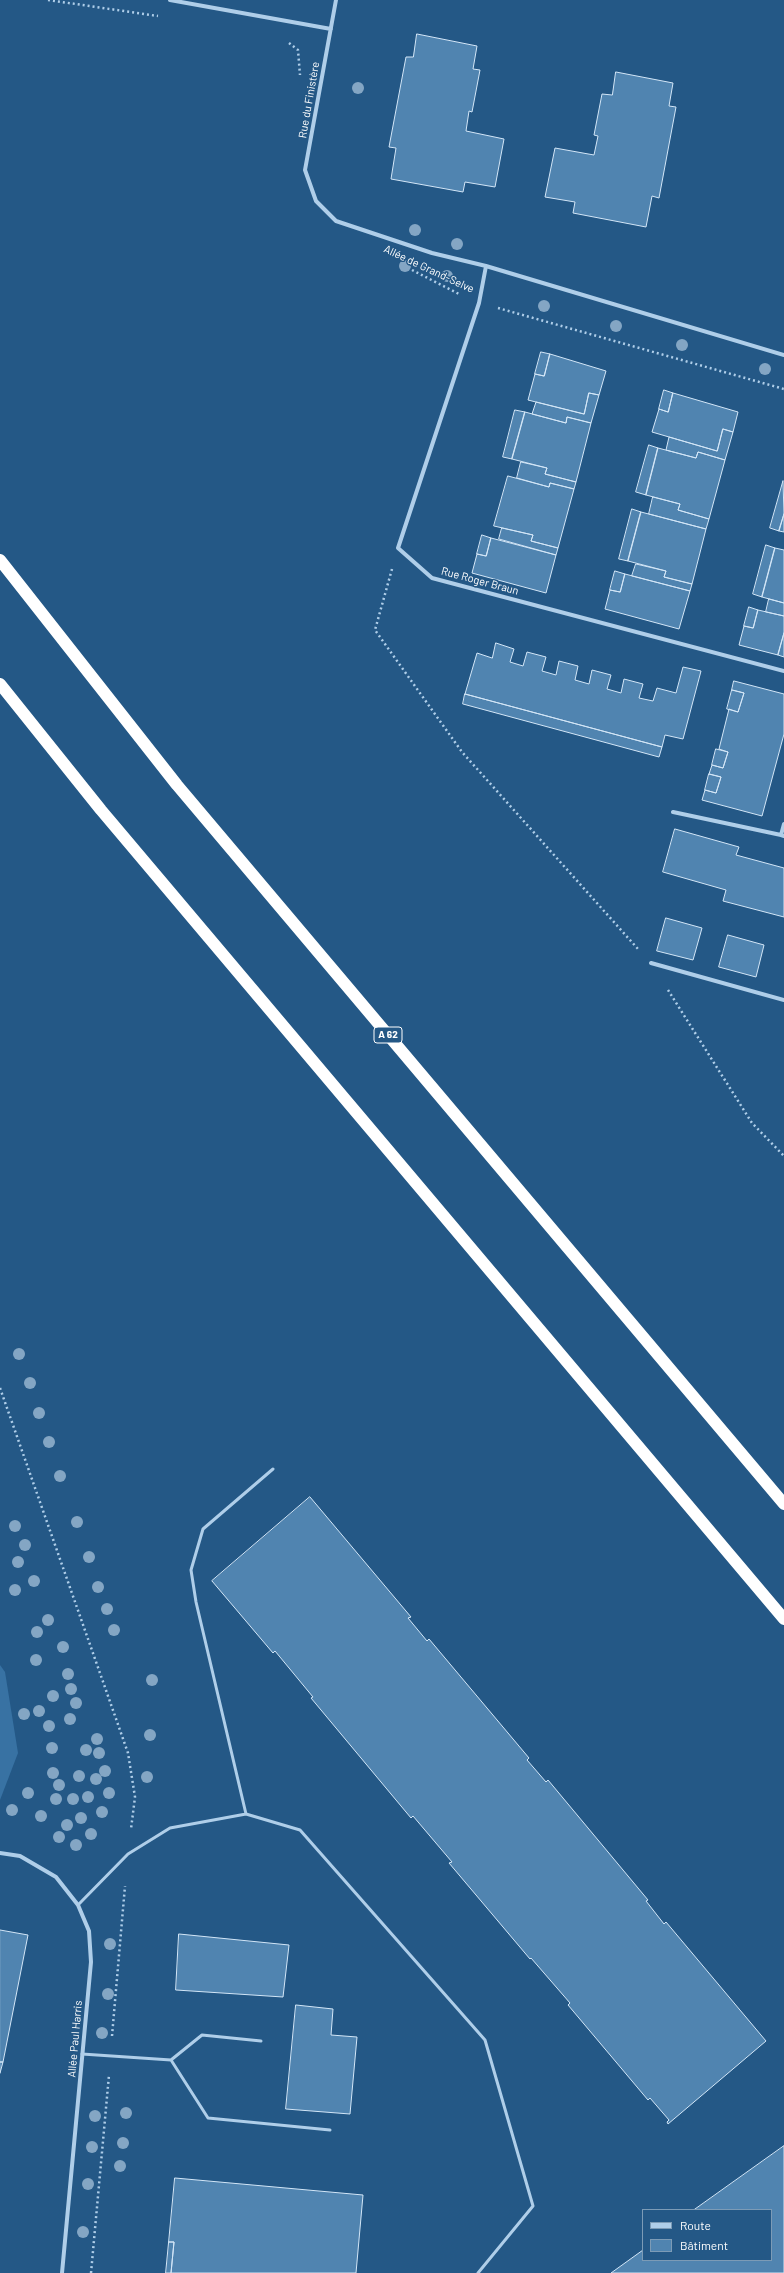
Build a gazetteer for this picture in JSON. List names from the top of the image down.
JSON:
{
  "streets": {
    "highway": ["A 62"],
    "street": [
      "Rue du Finistère",
      "Allée de Grand-Selve",
      "Rue Roger Braun",
      "Allée Paul Harris"
    ]
  },
  "crossings": [
    ["Rue du Finistère", "Allée de Grand-Selve"]
  ],
  "legend": ["Route", "Bâtiment"]
}
